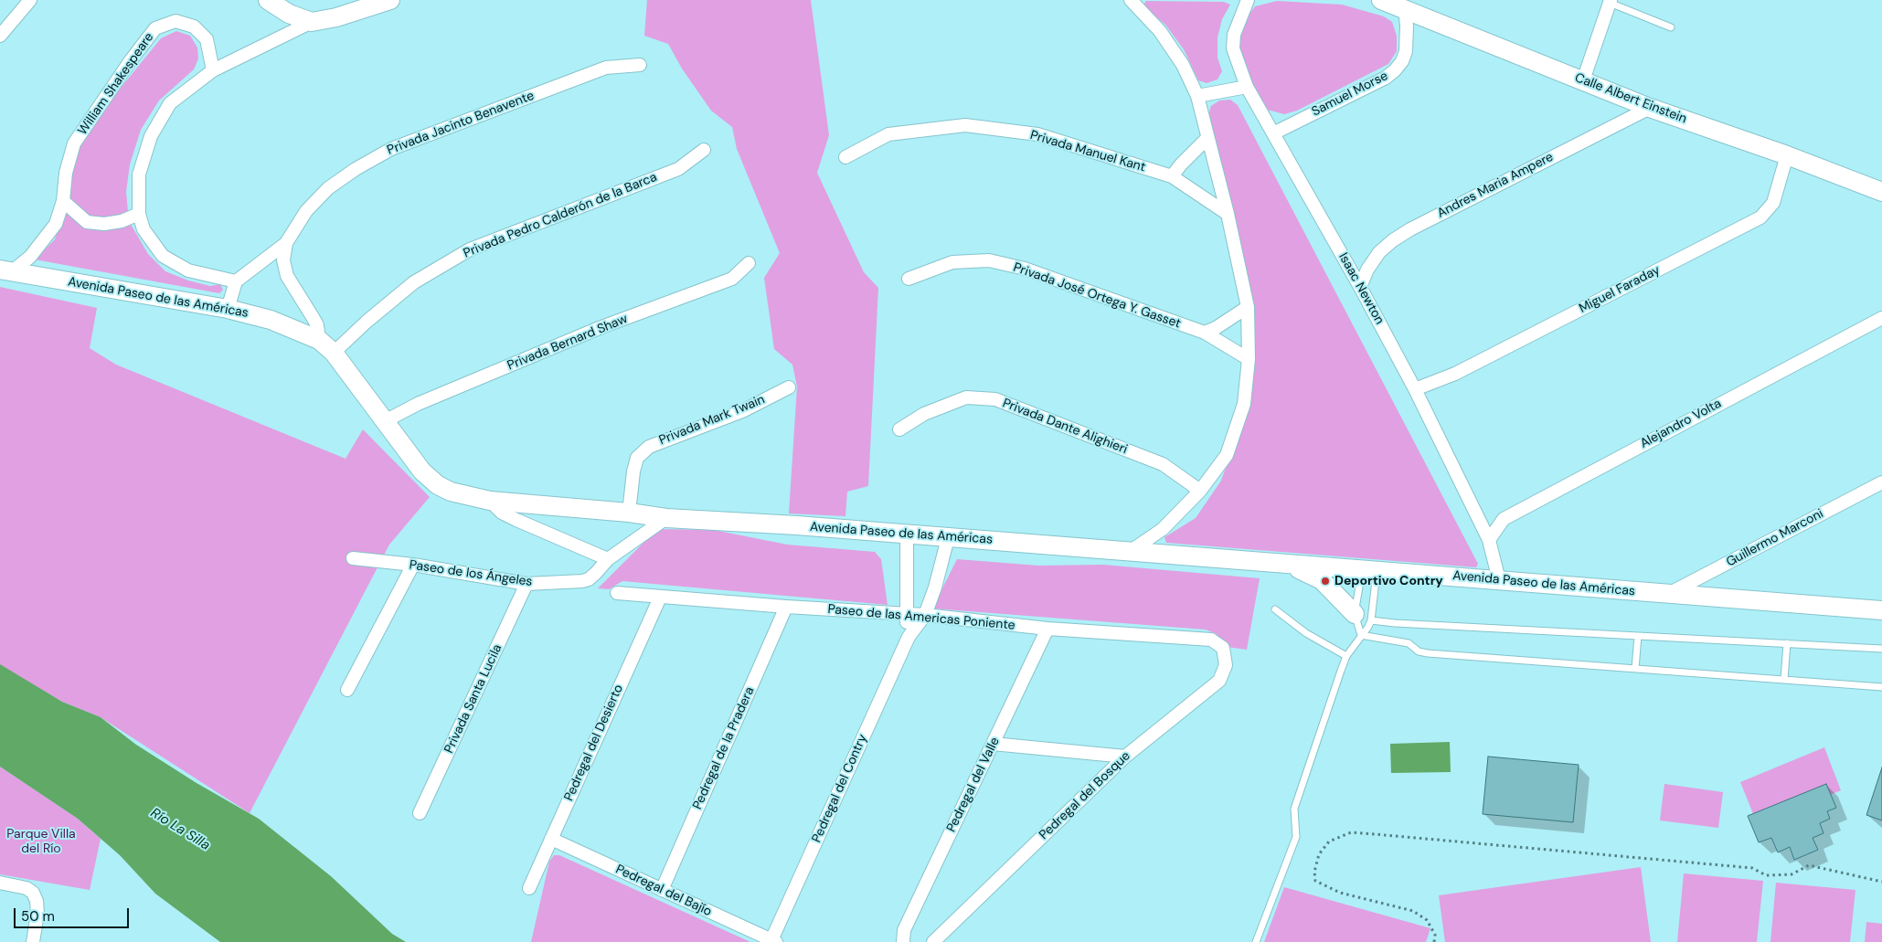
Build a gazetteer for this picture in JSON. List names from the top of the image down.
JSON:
{
  "streets": {
    "street": [
      "William Shakespeare",
      "Samuel Morse",
      "Calle Albert Einstein",
      "Privada Jacinto Benavente",
      "Privada Manuel Kant",
      "Andres Maria Ampere",
      "Privada Pedro Calderón de la Barca",
      "Isaac Newton",
      "Miguel Faraday",
      "Privada José Ortega Y. Gasset",
      "Avenida Paseo de las Américas",
      "Privada Bernard Shaw",
      "Privada Mark Twain",
      "Alejandro Volta",
      "Privada Dante Alighieri",
      "Guillermo Marconi",
      "Paseo de los Ángeles",
      "Paseo de las Americas Poniente",
      "Privada Santa Lucila",
      "Pedregal del Desierto",
      "Pedregal de la Pradera",
      "Pedregal del Valle",
      "Pedregal del Contry",
      "Pedregal del Bosque",
      "Pedregal del Bajío"
    ]
  },
  "crossings": [
    ["William Shakespeare", "Avenida Paseo de las Américas"],
    ["Samuel Morse", "Calle Albert Einstein"],
    ["Samuel Morse", "Isaac Newton"],
    ["Calle Albert Einstein", "Andres Maria Ampere"],
    ["Calle Albert Einstein", "Miguel Faraday"],
    ["Privada Jacinto Benavente", "Avenida Paseo de las Américas"],
    ["Andres Maria Ampere", "Isaac Newton"],
    ["Privada Pedro Calderón de la Barca", "Avenida Paseo de las Américas"],
    ["Isaac Newton", "Miguel Faraday"],
    ["Isaac Newton", "Avenida Paseo de las Américas"],
    ["Isaac Newton", "Alejandro Volta"],
    ["Avenida Paseo de las Américas", "Privada Bernard Shaw"],
    ["Avenida Paseo de las Américas", "Privada Mark Twain"],
    ["Avenida Paseo de las Américas", "Guillermo Marconi"],
    ["Avenida Paseo de las Américas", "Paseo de los Ángeles"],
    ["Avenida Paseo de las Américas", "Pedregal del Contry"],
    ["Paseo de los Ángeles", "Privada Santa Lucila"],
    ["Paseo de las Americas Poniente", "Pedregal del Desierto"],
    ["Paseo de las Americas Poniente", "Pedregal de la Pradera"],
    ["Paseo de las Americas Poniente", "Pedregal del Valle"],
    ["Paseo de las Americas Poniente", "Pedregal del Contry"],
    ["Paseo de las Americas Poniente", "Pedregal del Bosque"],
    ["Pedregal del Desierto", "Pedregal del Bajío"],
    ["Pedregal de la Pradera", "Pedregal del Bajío"],
    ["Pedregal del Contry", "Pedregal del Bajío"]
  ],
  "water": ["Río La Silla"],
  "parks": ["Parque Villa del Río"],
  "places": ["Deportivo Contry"],
  "scale_bar": "50 m"
}
